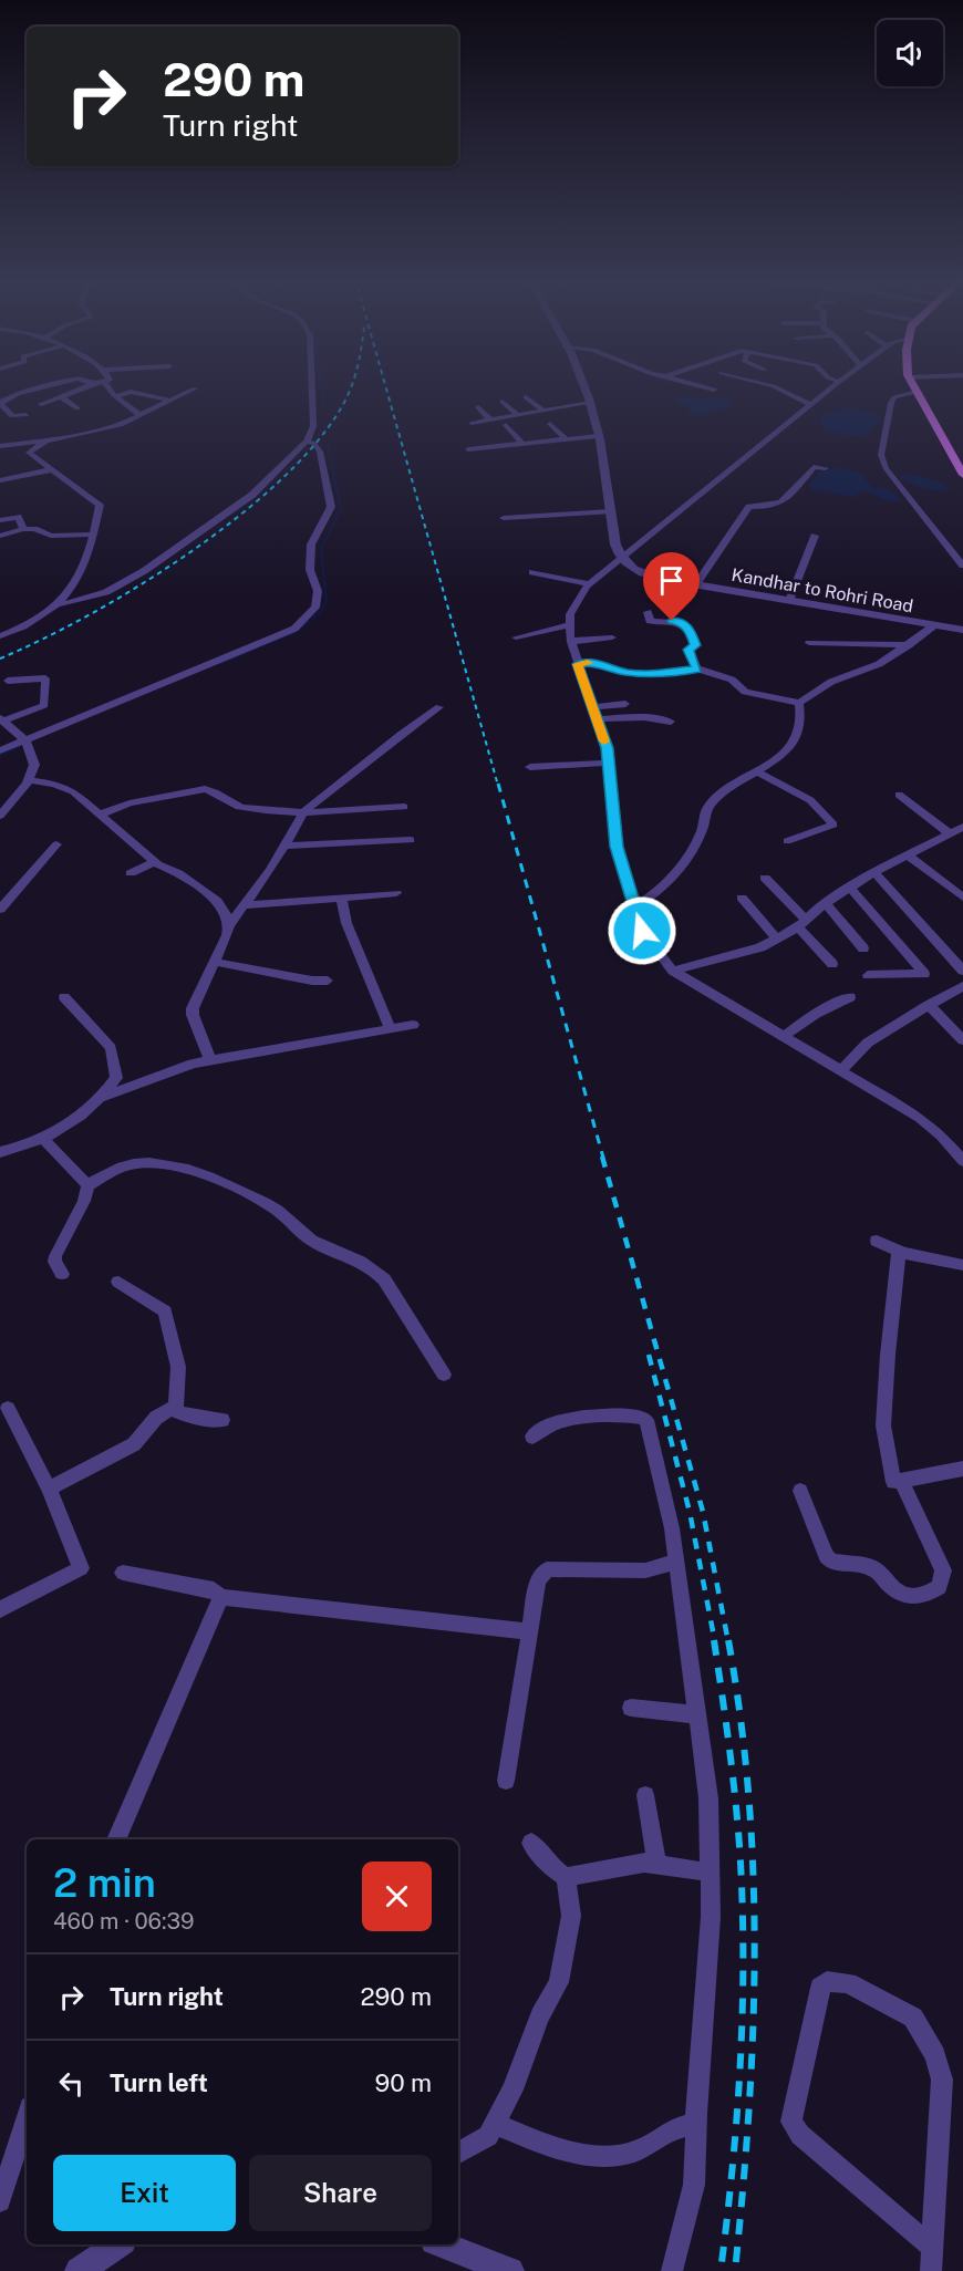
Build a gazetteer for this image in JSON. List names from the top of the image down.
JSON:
{
  "streets": {
    "street": ["Kandhar to Rohri Road"]
  },
  "page": {
    "turn": ["290 m", "Turn right"],
    "heading": ["2 min", "460 m · 06:39"],
    "list": [
      {
        "name": "Turn right",
        "value": "290 m"
      },
      {
        "name": "Turn left",
        "value": "90 m"
      }
    ],
    "buttons": ["Exit", "Share"]
  }
}
